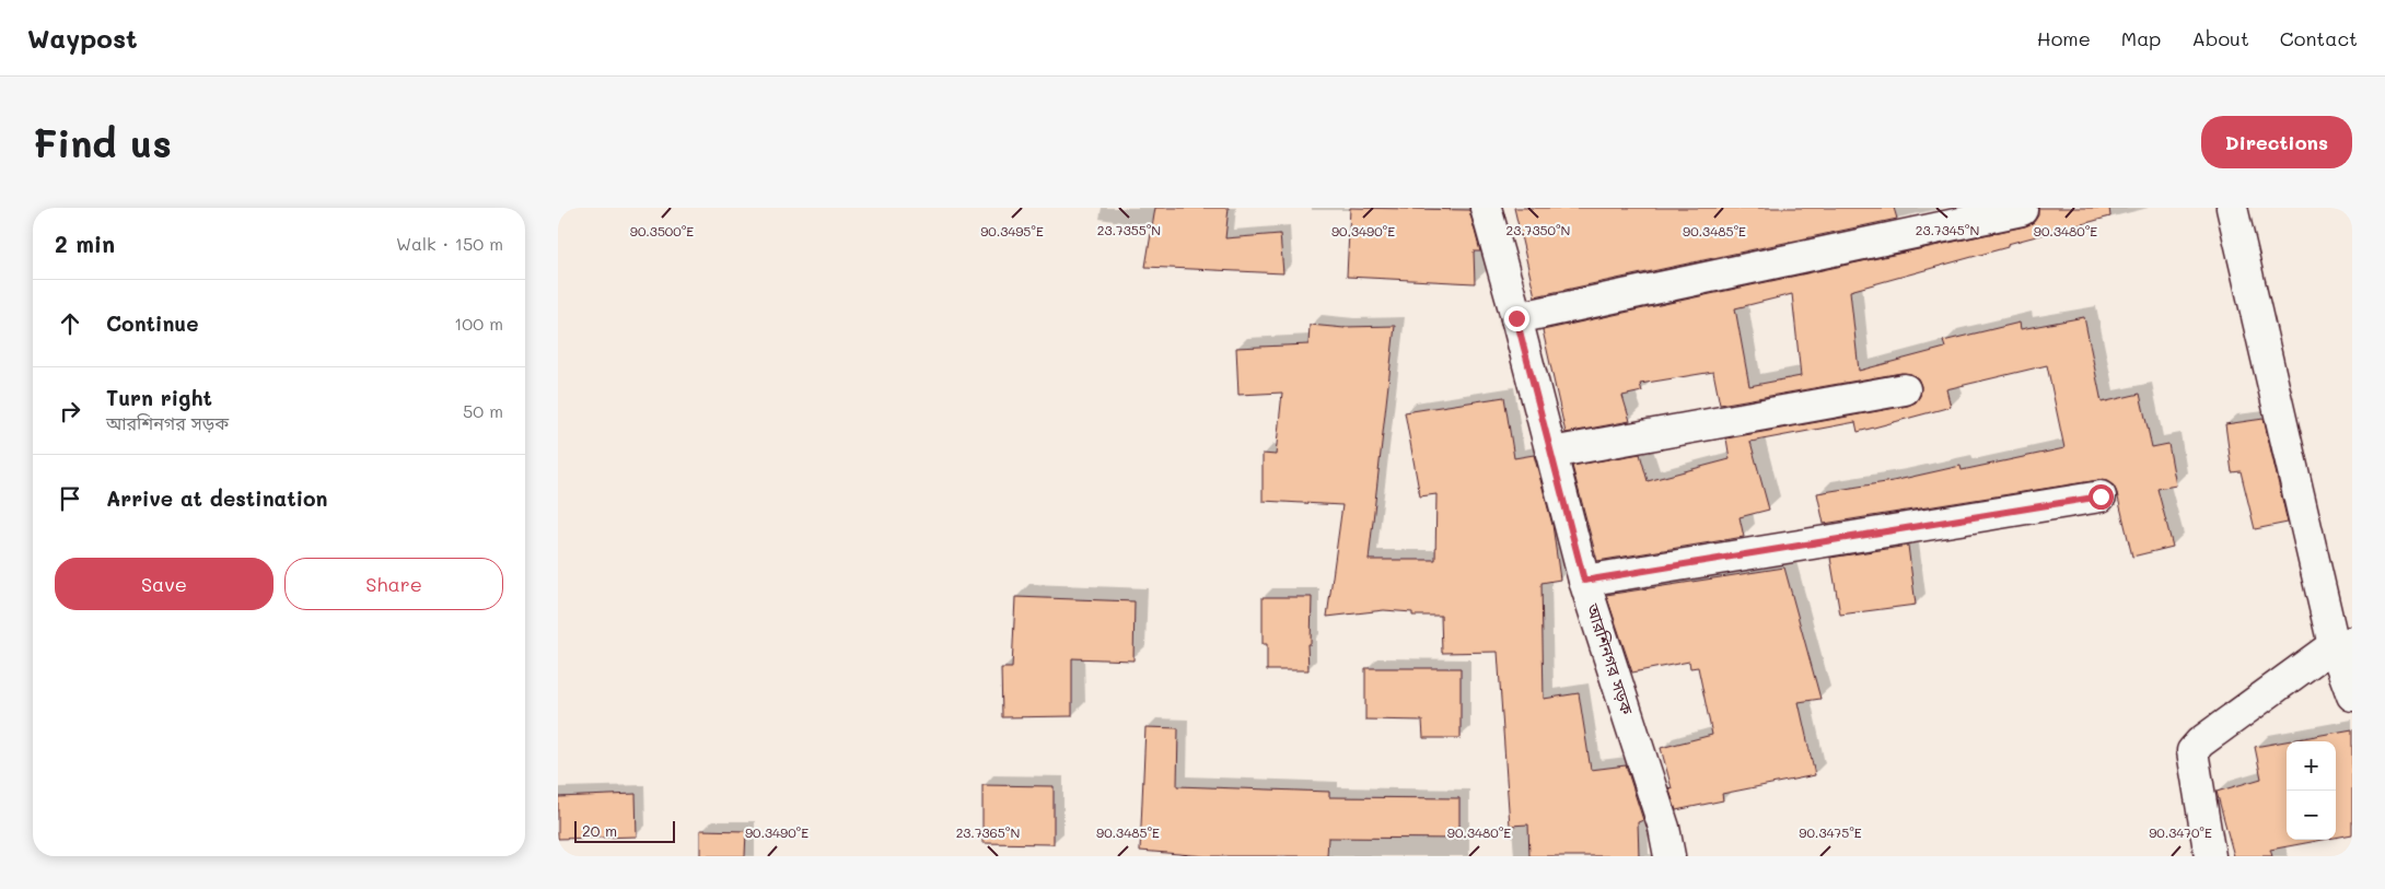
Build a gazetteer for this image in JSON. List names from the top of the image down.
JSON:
{
  "streets": {
    "street": ["আরশিনগর সড়ক"]
  },
  "scale_bar": "20 m",
  "page": {
    "header": "Waypost",
    "nav": [
      "Home",
      "Map",
      "About",
      "Contact"
    ],
    "buttons": [
      "Directions",
      ["Save", "Share"]
    ],
    "title": "Find us",
    "heading": ["2 min", "Walk · 150 m"],
    "list": [
      ["Continue", "100 m"],
      ["Turn right", "আরশিনগর সড়ক", "50 m"],
      "Arrive at destination"
    ],
    "map_buttons": ["+", "−"],
    "scale": "20 m"
  },
  "coordinates": [
    "23.7355°N",
    "23.7350°N",
    "23.7345°N",
    "90.3500°E",
    "90.3495°E",
    "90.3490°E",
    "90.3485°E",
    "90.3480°E",
    "90.3475°E",
    "90.3470°E",
    "23.7365°N"
  ]
}
